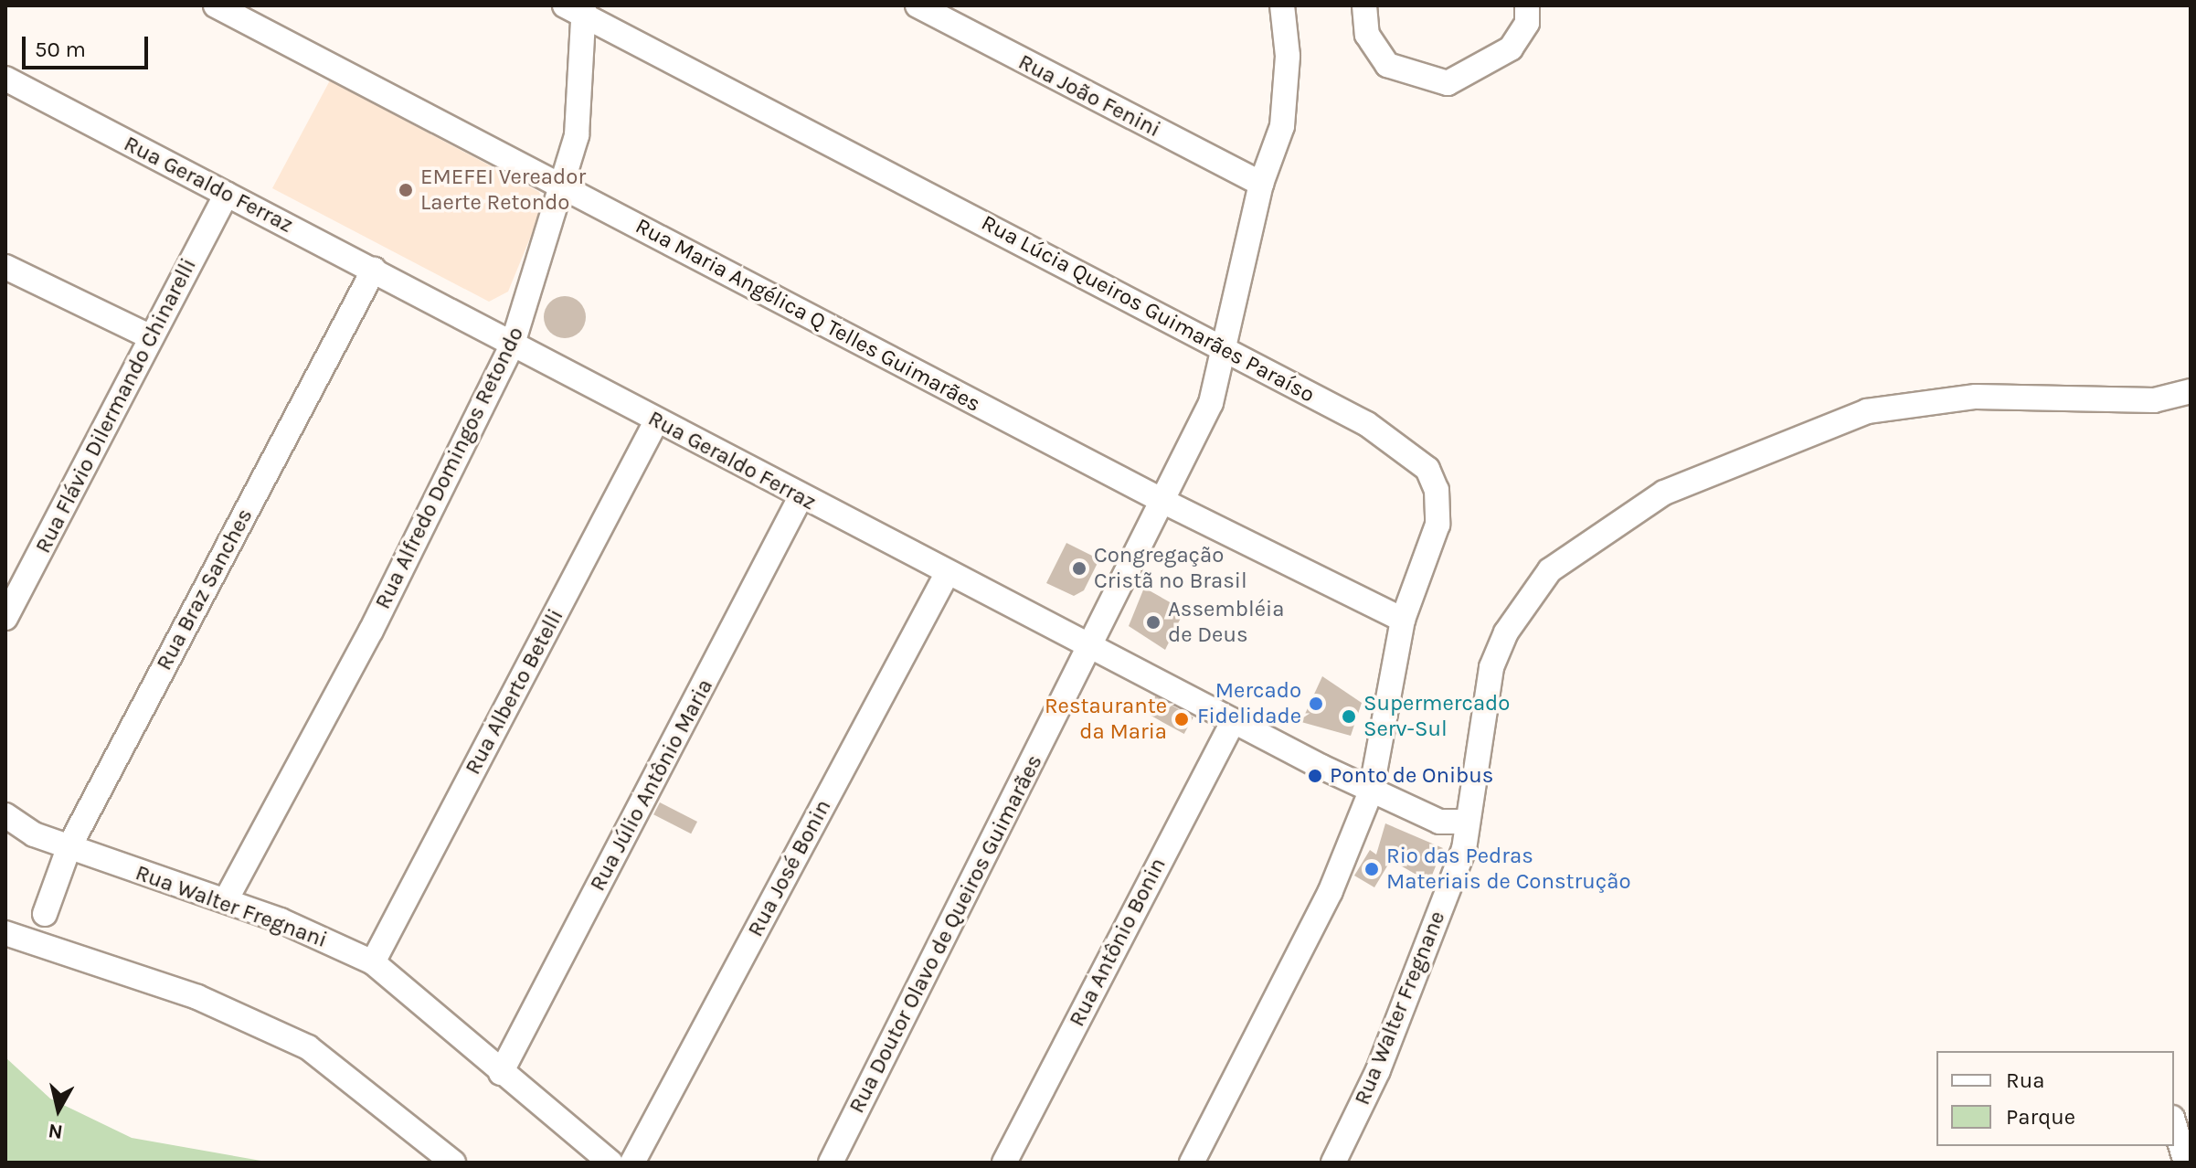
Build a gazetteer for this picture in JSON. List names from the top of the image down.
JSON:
{
  "streets": {
    "street": [
      "Rua João Fenini",
      "Rua Geraldo Ferraz",
      "Rua Lúcia Queiros Guimarães Paraíso",
      "Rua Maria Angélica Q Telles Guimarães",
      "Rua Flávio Dilermando Chinarelli",
      "Rua Alfredo Domingos Retondo",
      "Rua Braz Sanches",
      "Rua Alberto Betelli",
      "Rua Júlio Antônio Maria",
      "Rua José Bonin",
      "Rua Walter Fregnani",
      "Rua Doutor Olavo de Queiros Guimarães",
      "Rua Antônio Bonin",
      "Rua Walter Fregnane"
    ]
  },
  "crossings": [
    ["Rua João Fenini", "Rua Doutor Olavo de Queiros Guimarães"],
    ["Rua Geraldo Ferraz", "Rua Lúcia Queiros Guimarães Paraíso"],
    ["Rua Geraldo Ferraz", "Rua Flávio Dilermando Chinarelli"],
    ["Rua Geraldo Ferraz", "Rua Alfredo Domingos Retondo"],
    ["Rua Geraldo Ferraz", "Rua Braz Sanches"],
    ["Rua Geraldo Ferraz", "Rua Alberto Betelli"],
    ["Rua Geraldo Ferraz", "Rua Júlio Antônio Maria"],
    ["Rua Geraldo Ferraz", "Rua José Bonin"],
    ["Rua Geraldo Ferraz", "Rua Doutor Olavo de Queiros Guimarães"],
    ["Rua Geraldo Ferraz", "Rua Antônio Bonin"],
    ["Rua Geraldo Ferraz", "Rua Walter Fregnane"],
    ["Rua Lúcia Queiros Guimarães Paraíso", "Rua Maria Angélica Q Telles Guimarães"],
    ["Rua Lúcia Queiros Guimarães Paraíso", "Rua Alfredo Domingos Retondo"],
    ["Rua Lúcia Queiros Guimarães Paraíso", "Rua Doutor Olavo de Queiros Guimarães"],
    ["Rua Maria Angélica Q Telles Guimarães", "Rua Alfredo Domingos Retondo"],
    ["Rua Maria Angélica Q Telles Guimarães", "Rua Doutor Olavo de Queiros Guimarães"],
    ["Rua Alfredo Domingos Retondo", "Rua Walter Fregnani"],
    ["Rua Braz Sanches", "Rua Walter Fregnani"],
    ["Rua Alberto Betelli", "Rua Walter Fregnani"],
    ["Rua Júlio Antônio Maria", "Rua Walter Fregnani"]
  ],
  "places": [
    "EMEFEI Vereador Laerte Retondo",
    "Congregação Cristã no Brasil",
    "Assembléia de Deus",
    "Mercado Fidelidade",
    "Supermercado Serv-Sul",
    "Restaurante da Maria",
    "Ponto de Onibus",
    "Rio das Pedras Materiais de Construção"
  ],
  "legend": ["Rua", "Parque"],
  "scale_bar": "50 m",
  "north": "bottom"
}
